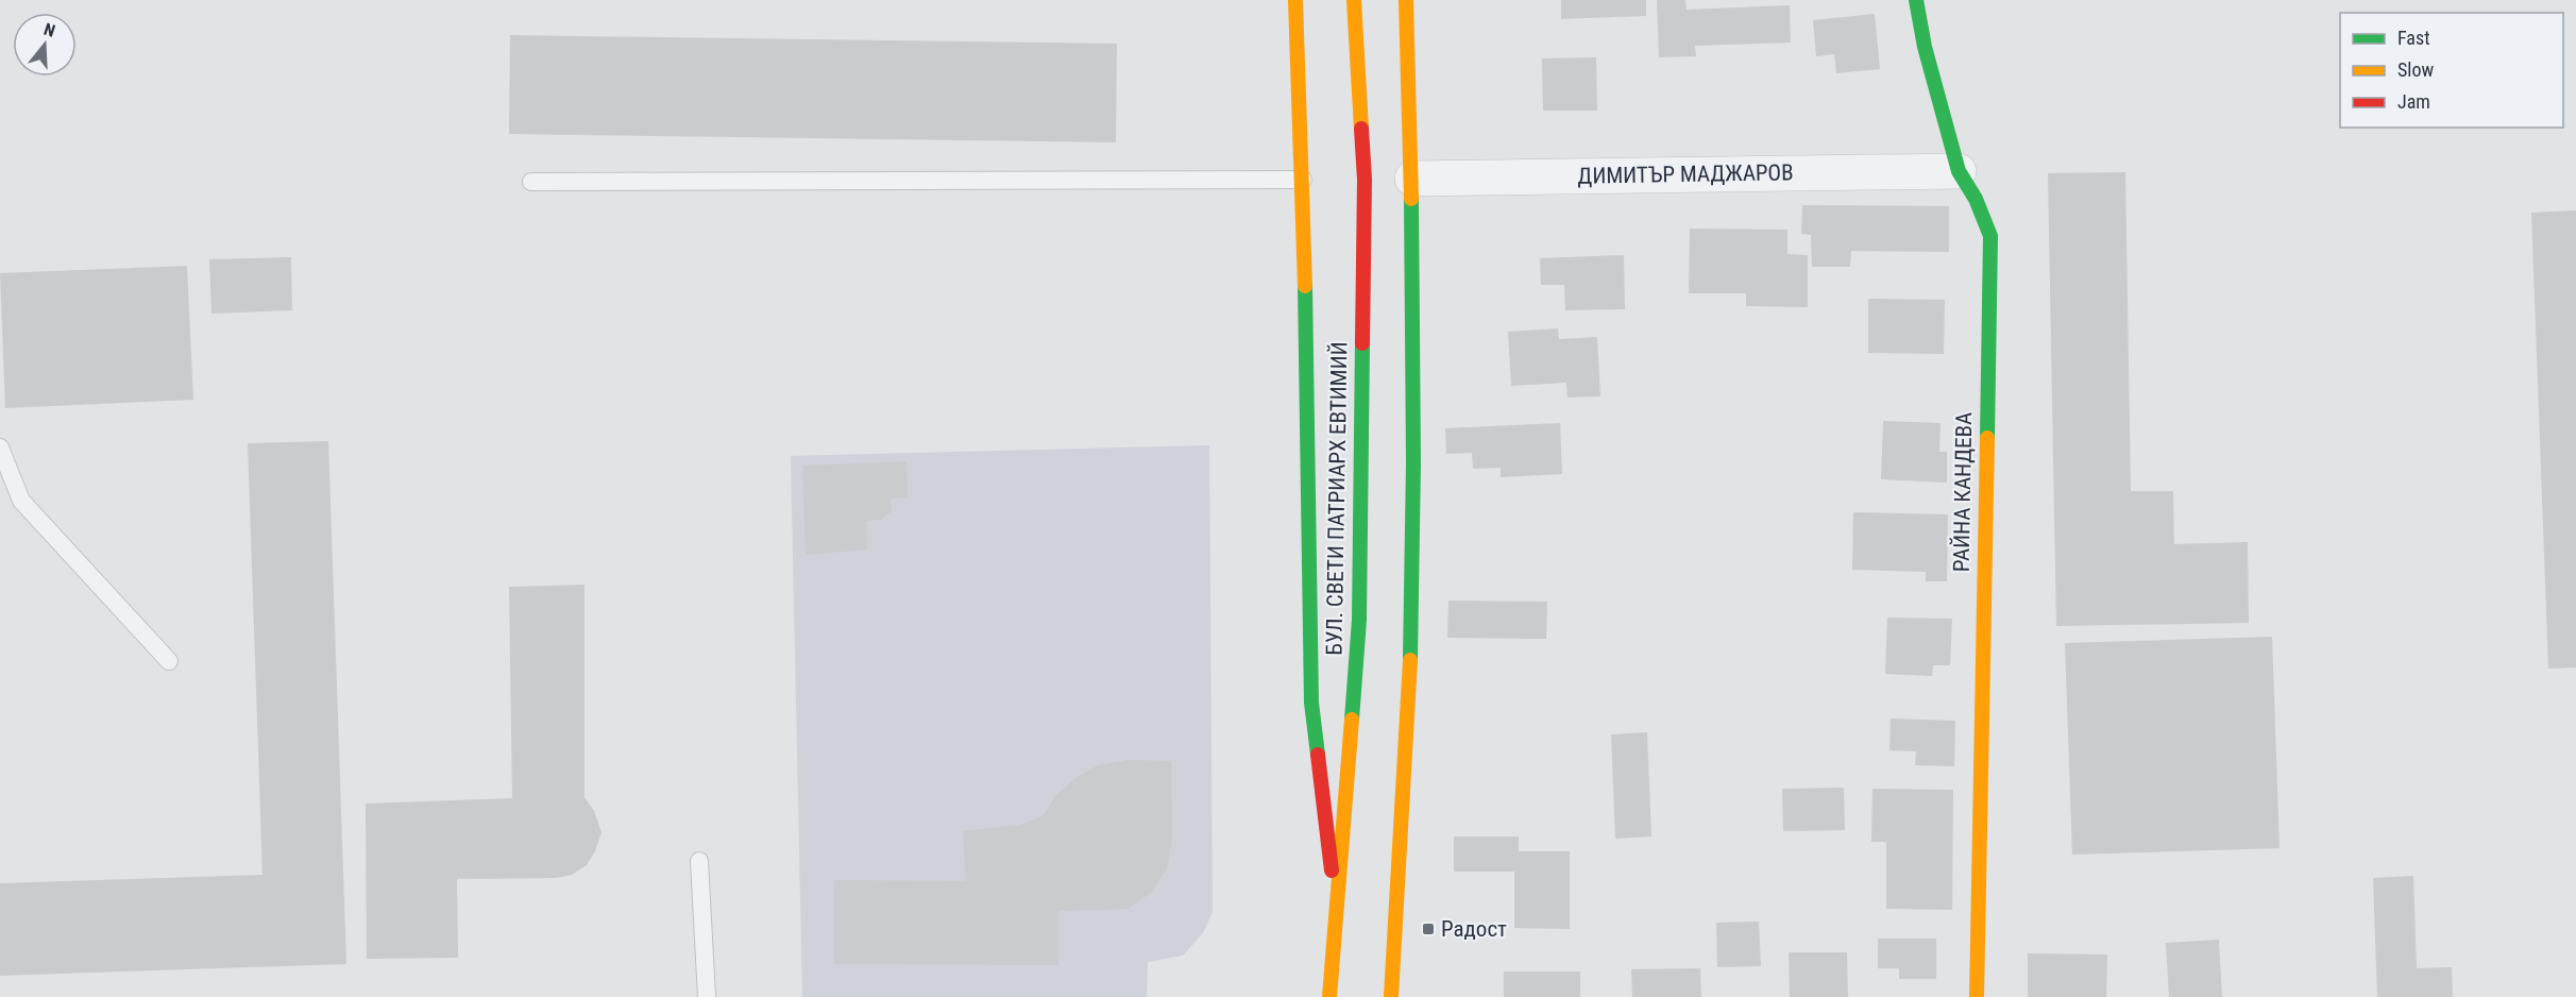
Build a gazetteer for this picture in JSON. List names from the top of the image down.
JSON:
{
  "streets": {
    "main road": ["РАЙНА КАНДЕВА", "БУЛ. СВЕТИ ПАТРИАРХ ЕВТИМИЙ"],
    "street": ["ДИМИТЪР МАДЖАРОВ"]
  },
  "crossings": [
    ["ДИМИТЪР МАДЖАРОВ", "РАЙНА КАНДЕВА"]
  ],
  "places": {
    "transit": ["Радост"]
  },
  "legend": ["Fast", "Slow", "Jam"],
  "north": "top"
}
